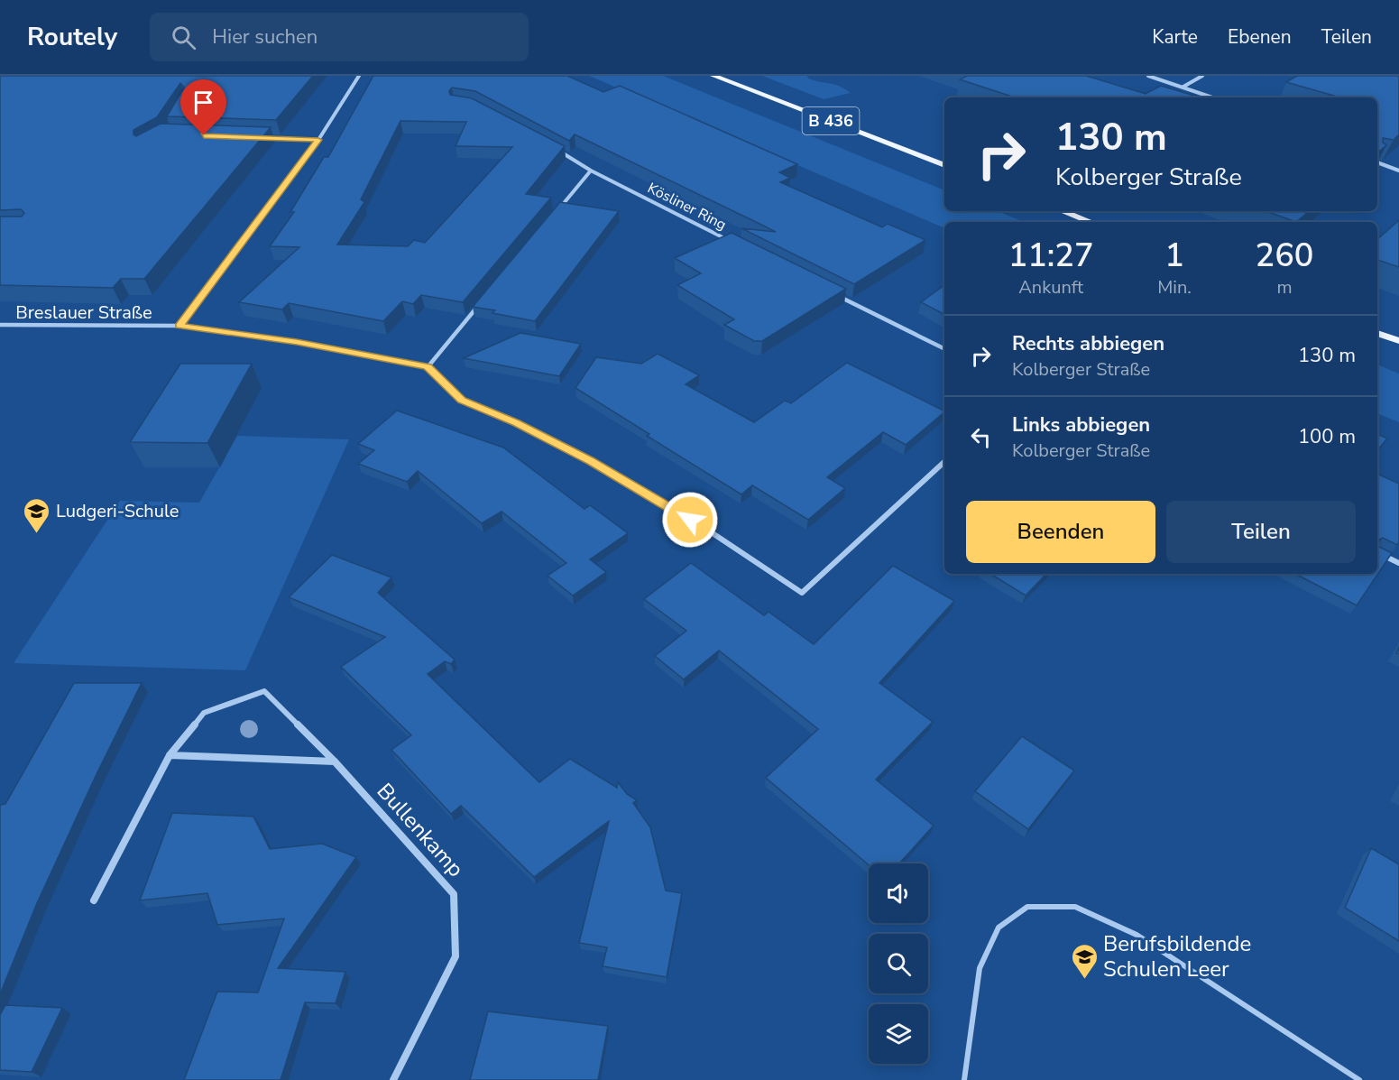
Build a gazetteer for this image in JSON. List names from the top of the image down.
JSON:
{
  "streets": {
    "main road": ["B 436"],
    "street": ["Kösliner Ring", "Breslauer Straße", "Bullenkamp"]
  },
  "places": {
    "school or university": ["Ludgeri-Schule", "Berufsbildende Schulen Leer"]
  },
  "page": {
    "header": "Routely",
    "search": "Hier suchen",
    "nav": ["Karte", "Ebenen", "Teilen"],
    "turn": ["130 m", "Kolberger Straße"],
    "eta": [
      "11:27",
      "Ankunft",
      "1",
      "Min.",
      "260",
      "m"
    ],
    "list": [
      {
        "name": "Rechts abbiegen",
        "note": "Kolberger Straße",
        "value": "130 m"
      },
      {
        "name": "Links abbiegen",
        "note": "Kolberger Straße",
        "value": "100 m"
      }
    ],
    "buttons": ["Beenden", "Teilen"]
  }
}
